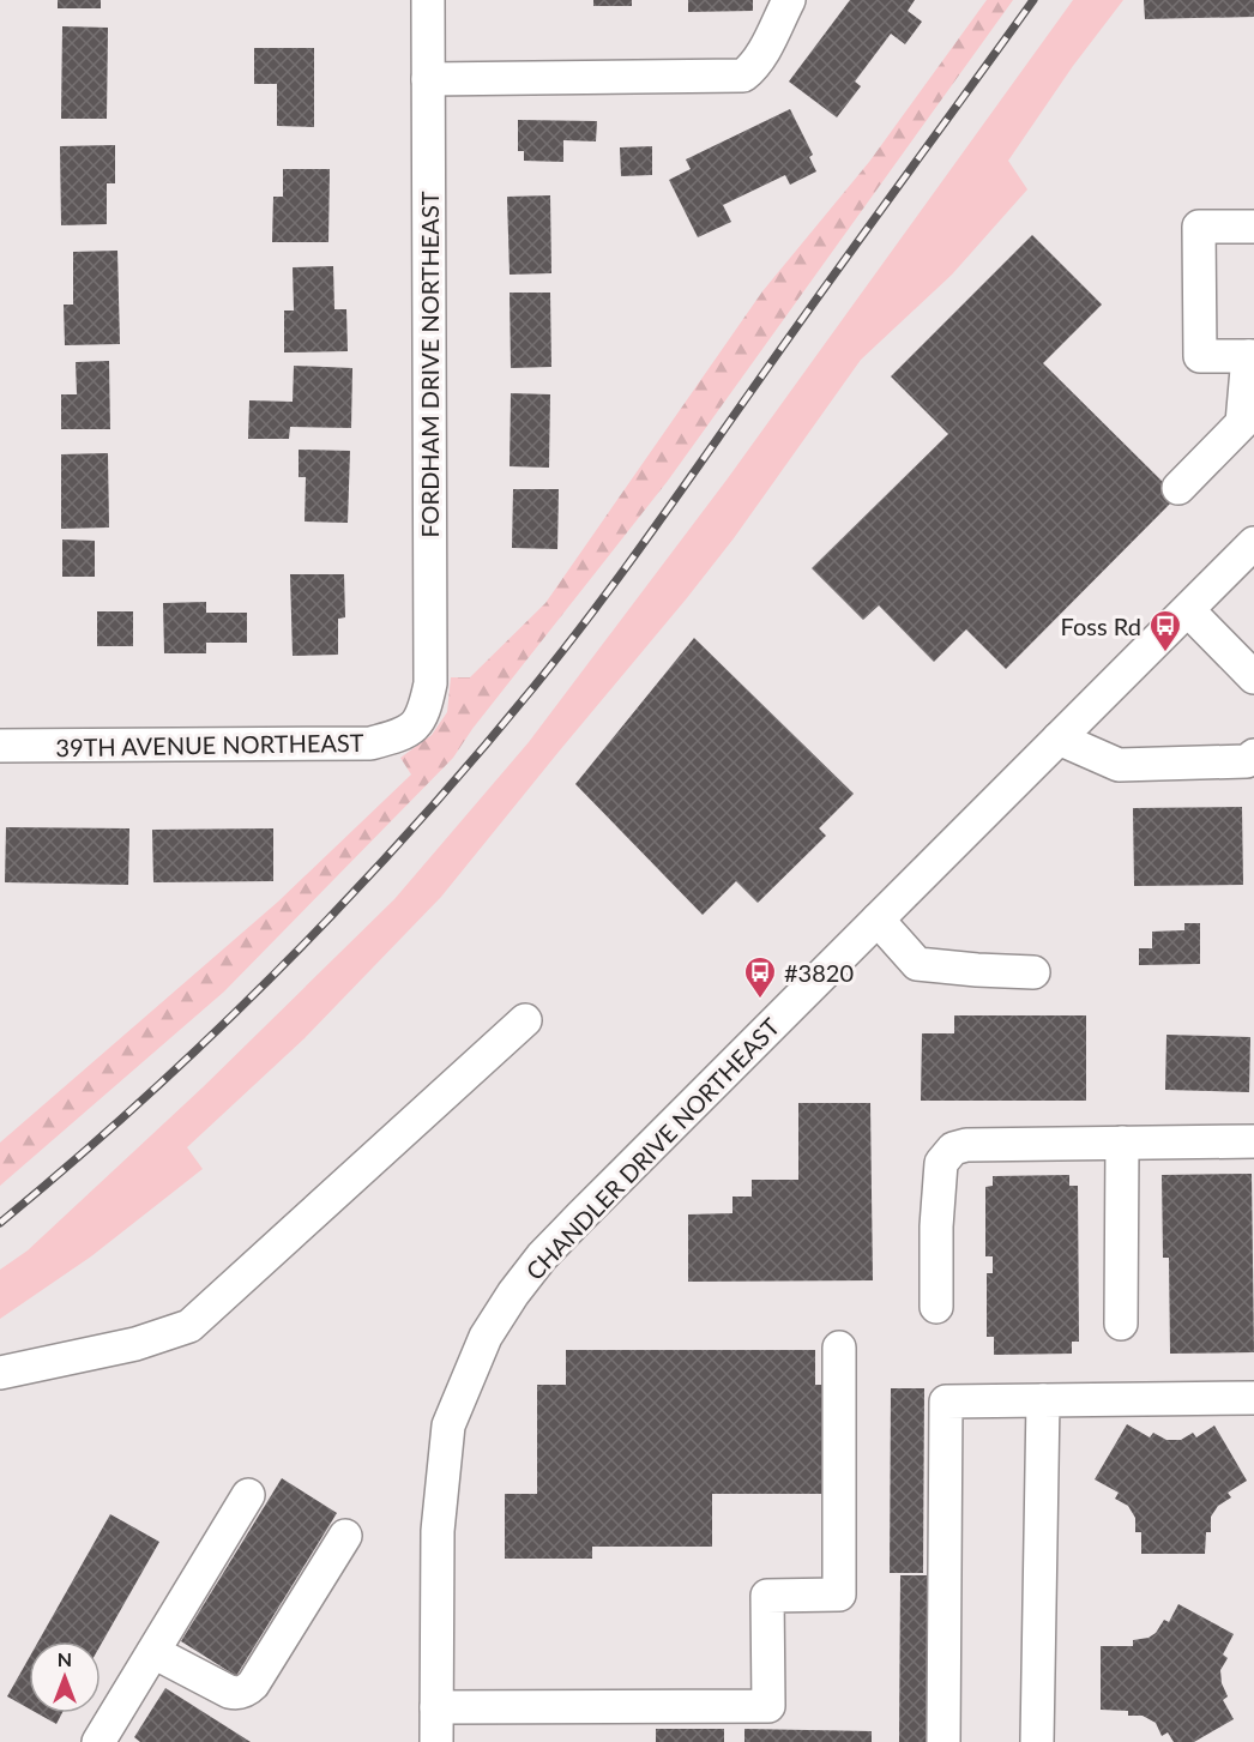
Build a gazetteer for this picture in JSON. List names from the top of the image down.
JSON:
{
  "streets": {
    "street": ["FORDHAM DRIVE NORTHEAST", "39TH AVENUE NORTHEAST", "CHANDLER DRIVE NORTHEAST"]
  },
  "crossings": [
    ["FORDHAM DRIVE NORTHEAST", "39TH AVENUE NORTHEAST"]
  ],
  "places": {
    "bus stop": ["Foss Rd", "#3820"]
  },
  "north": "top"
}
